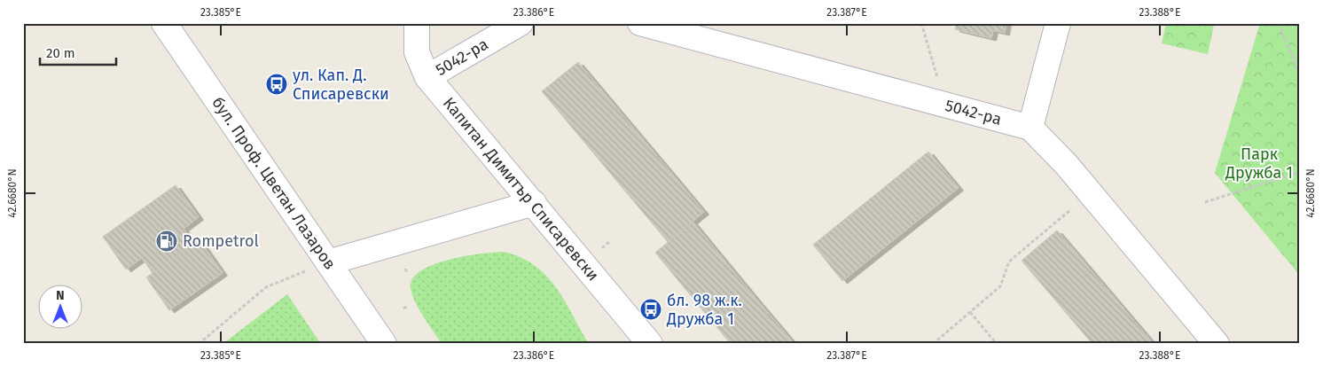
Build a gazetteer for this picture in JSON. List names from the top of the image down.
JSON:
{
  "streets": {
    "street": ["5042-ра", "бул. Проф. Цветан Лазаров", "Капитан Димитър Списаревски"]
  },
  "crossings": [
    ["5042-ра", "Капитан Димитър Списаревски"]
  ],
  "parks": ["Парк Дружба 1"],
  "places": {
    "bus stop": ["ул. Кап. Д. Списаревски", "бл. 98 ж.к. Дружба 1"],
    "fuel station": ["Rompetrol"]
  },
  "scale_bar": "20 m",
  "north": "top",
  "coordinates": [
    "23.385°E",
    "23.386°E",
    "23.387°E",
    "23.388°E",
    "42.6680°N"
  ]
}
